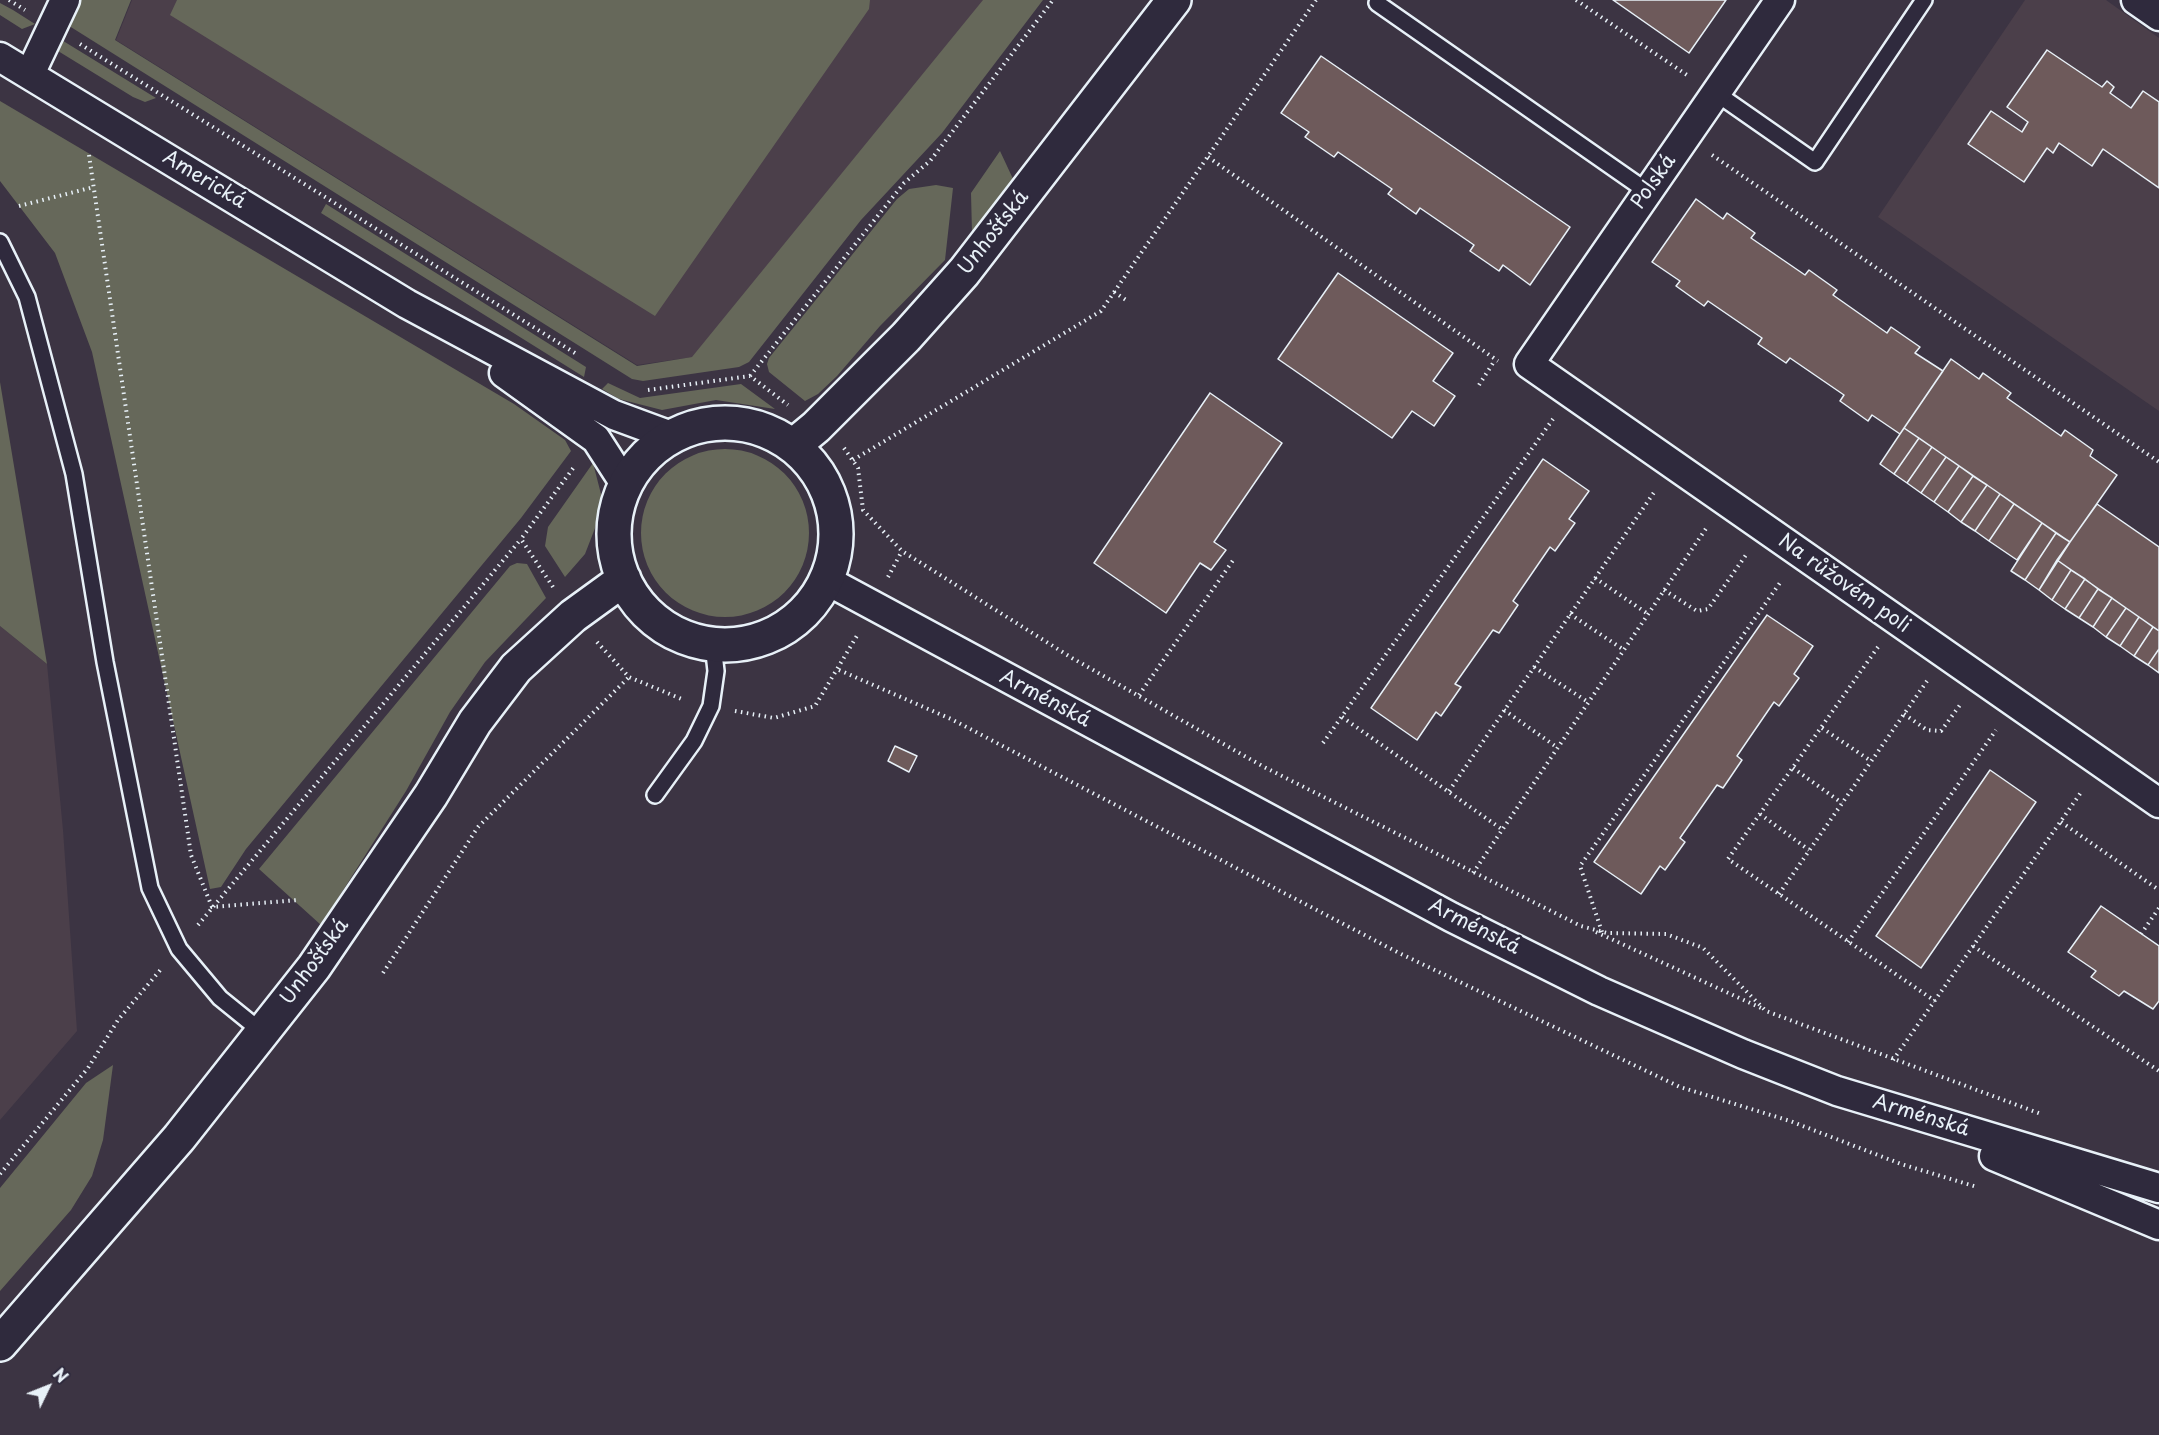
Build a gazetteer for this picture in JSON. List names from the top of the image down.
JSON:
{
  "streets": {
    "main road": ["Unhošťská"],
    "street": [
      "Americká",
      "Polská",
      "Na růžovém poli",
      "Arménská"
    ]
  },
  "crossings": [
    ["Polská", "Na růžovém poli"]
  ],
  "north": "top right"
}
